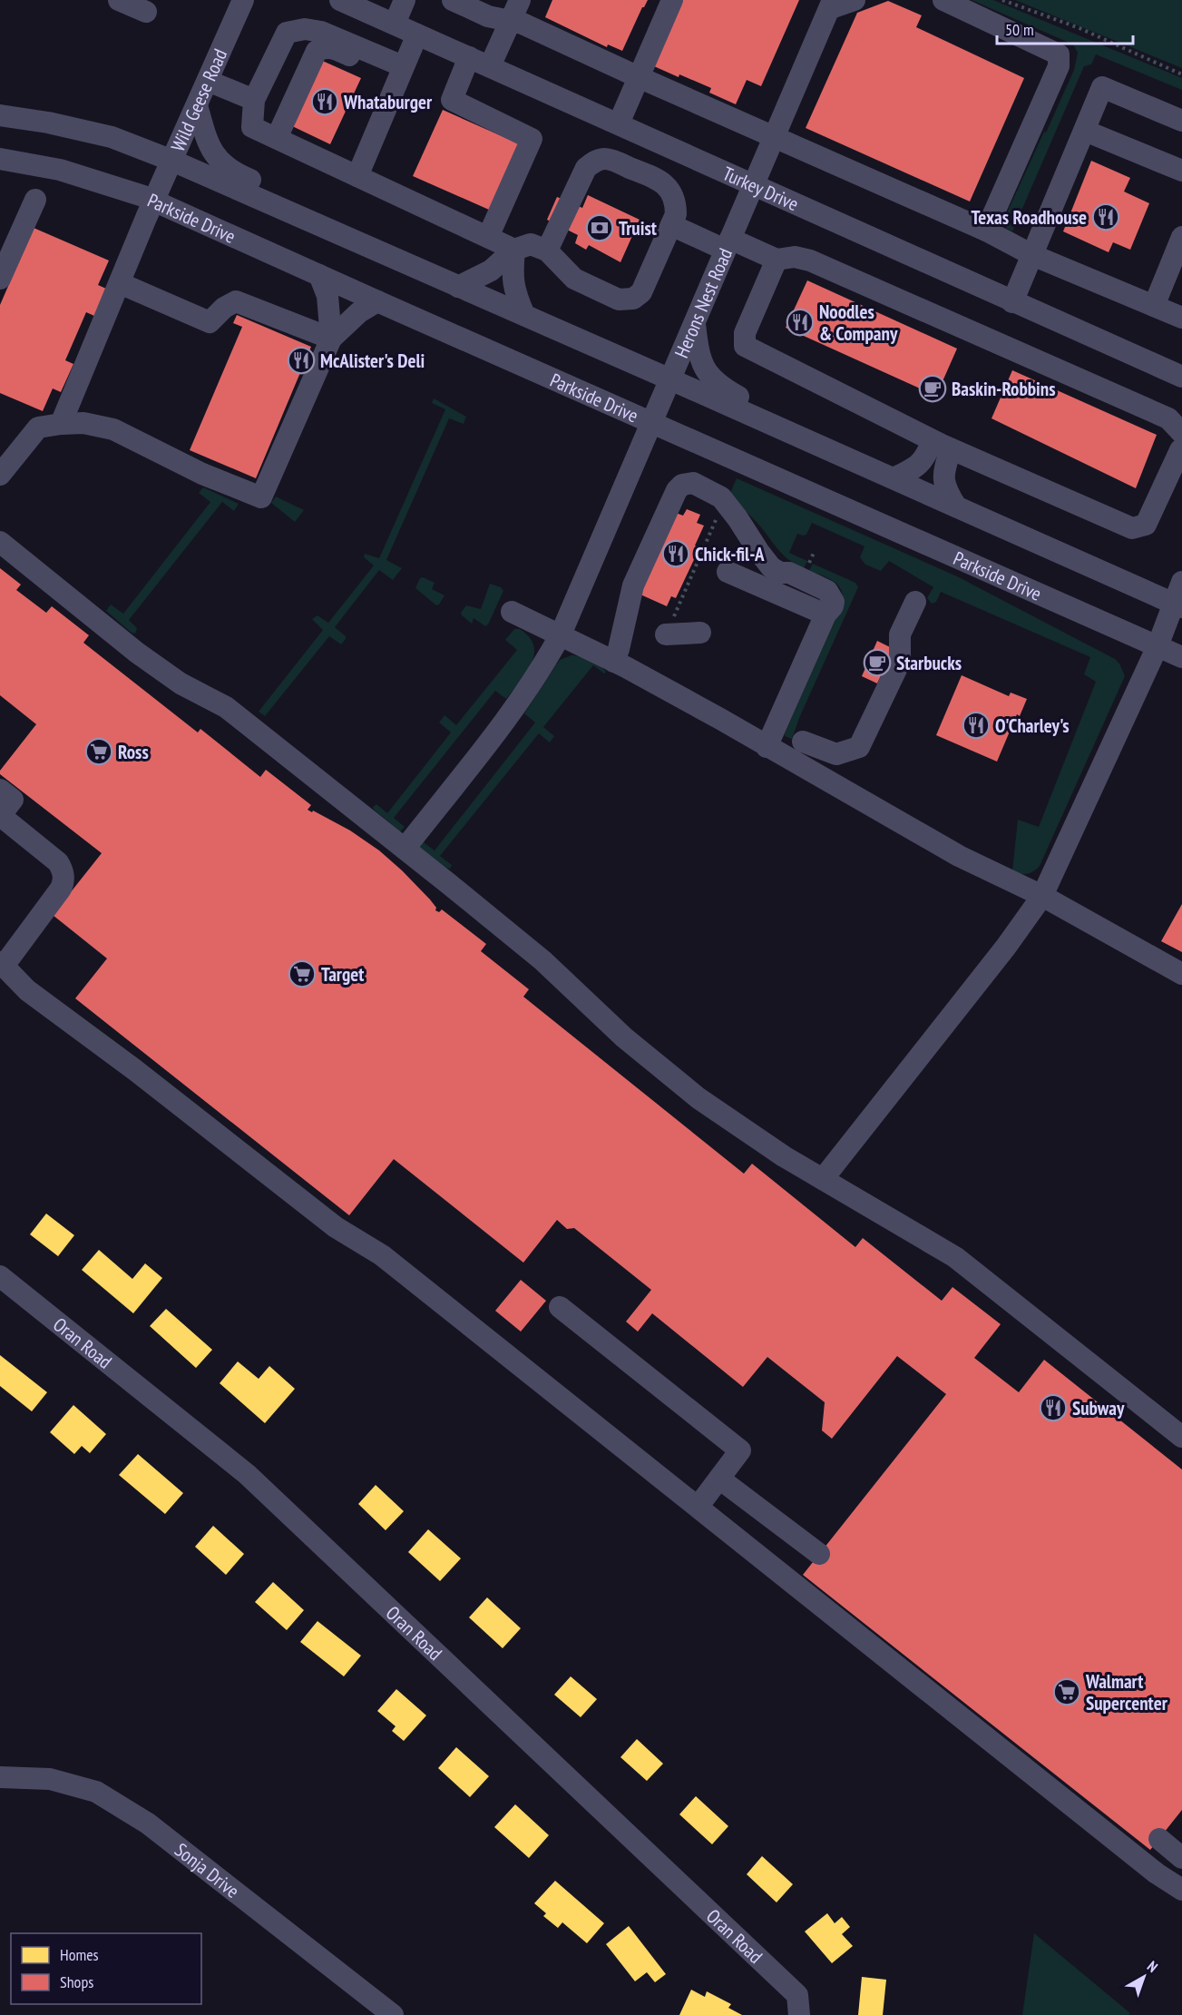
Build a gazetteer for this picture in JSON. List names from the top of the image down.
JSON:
{
  "streets": {
    "street": [
      "Wild Geese Road",
      "Turkey Drive",
      "Parkside Drive",
      "Herons Nest Road",
      "Oran Road",
      "Sonja Drive"
    ]
  },
  "crossings": [
    ["Wild Geese Road", "Parkside Drive"],
    ["Turkey Drive", "Herons Nest Road"],
    ["Parkside Drive", "Herons Nest Road"]
  ],
  "places": {
    "restaurant": [
      "Whataburger",
      "Texas Roadhouse",
      "Noodles & Company",
      "McAlister's Deli",
      "Chick-fil-A",
      "O'Charley's",
      "Subway"
    ],
    "bank": ["Truist"],
    "cafe": ["Baskin-Robbins", "Starbucks"],
    "supermarket": ["Ross", "Target", "Walmart Supercenter"]
  },
  "legend": ["Homes", "Shops"],
  "scale_bar": "50 m",
  "north": "top right"
}
